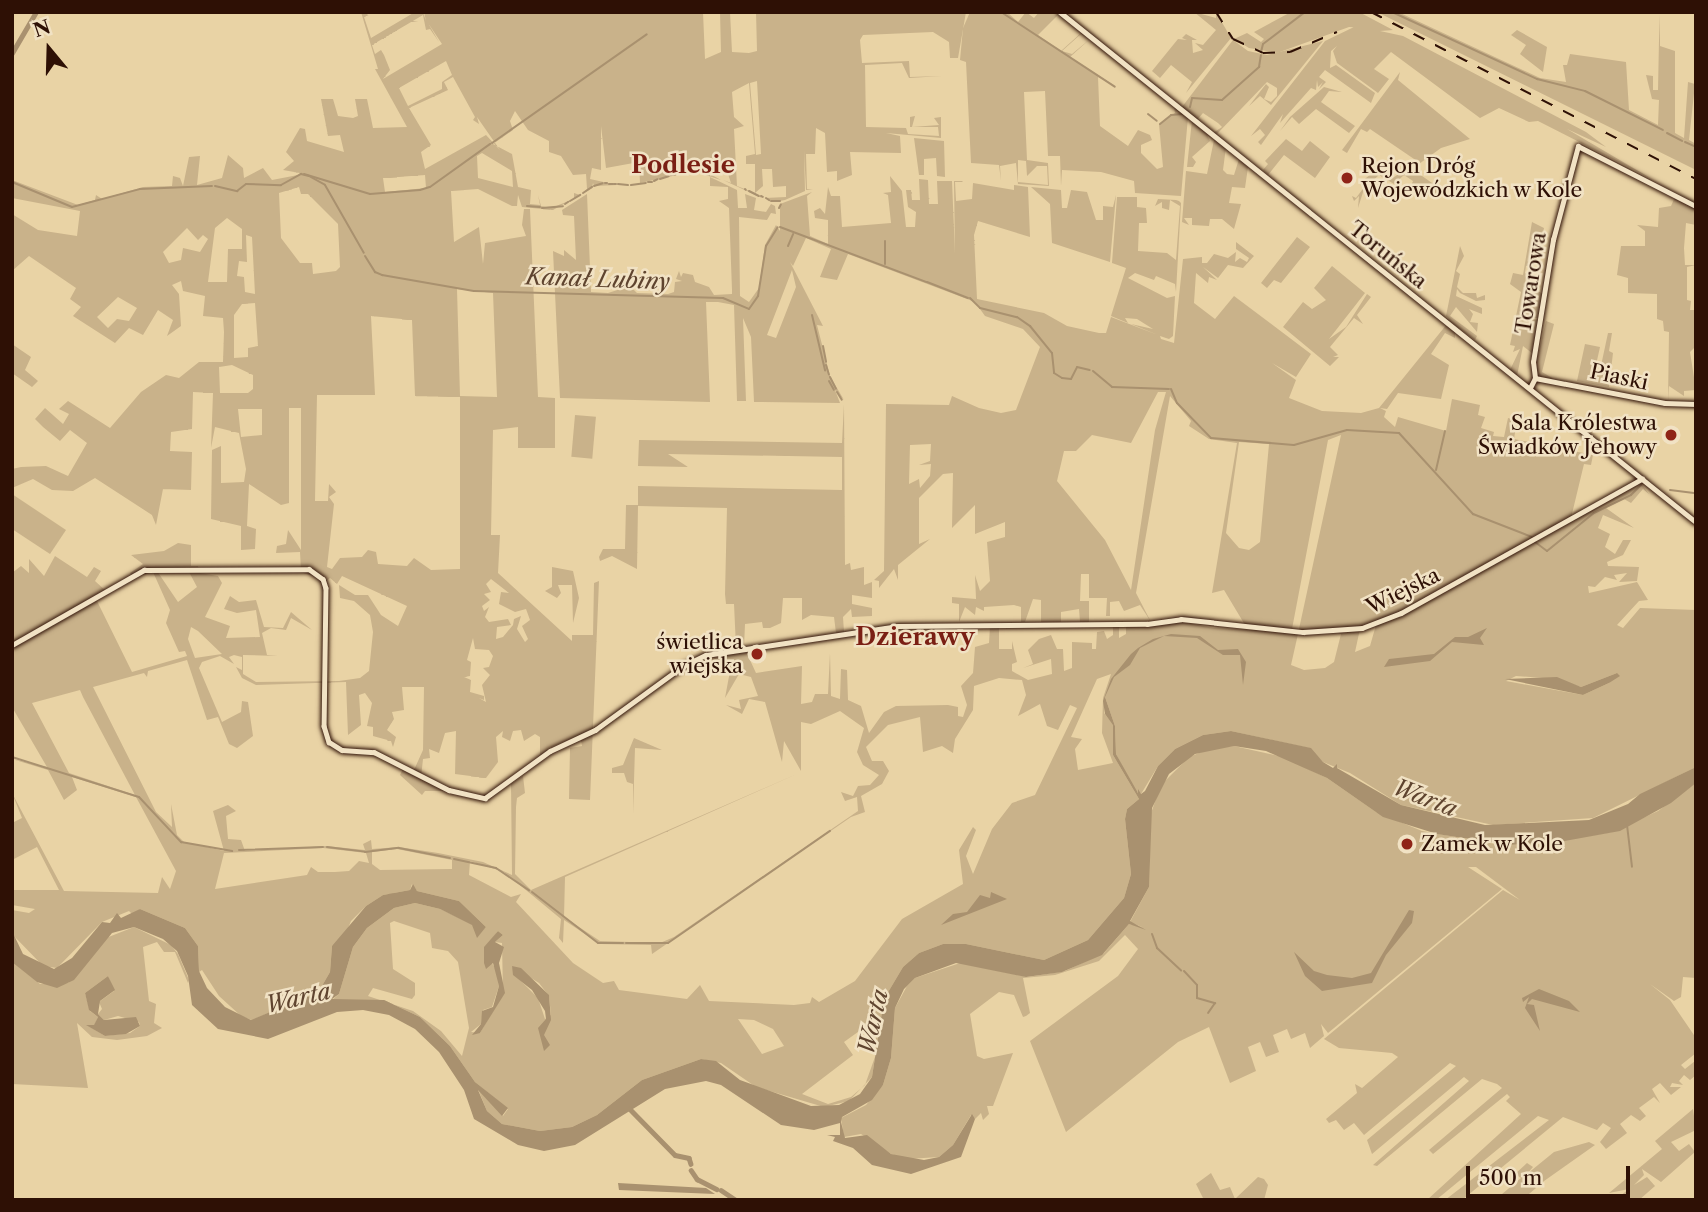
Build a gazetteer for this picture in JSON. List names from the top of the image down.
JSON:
{
  "streets": {
    "street": [
      "Toruńska",
      "Towarowa",
      "Piaski",
      "Wiejska"
    ]
  },
  "crossings": [
    ["Toruńska", "Towarowa"],
    ["Toruńska", "Wiejska"],
    ["Towarowa", "Piaski"]
  ],
  "districts": ["Podlesie", "Dzierawy"],
  "water": ["Kanał Lubiny", "Warta"],
  "places": [
    "Rejon Dróg Wojewódzkich w Kole",
    "Sala Królestwa Świadków Jehowy",
    "świetlica wiejska",
    "Zamek w Kole"
  ],
  "scale_bar": "500 m",
  "north": "top"
}
